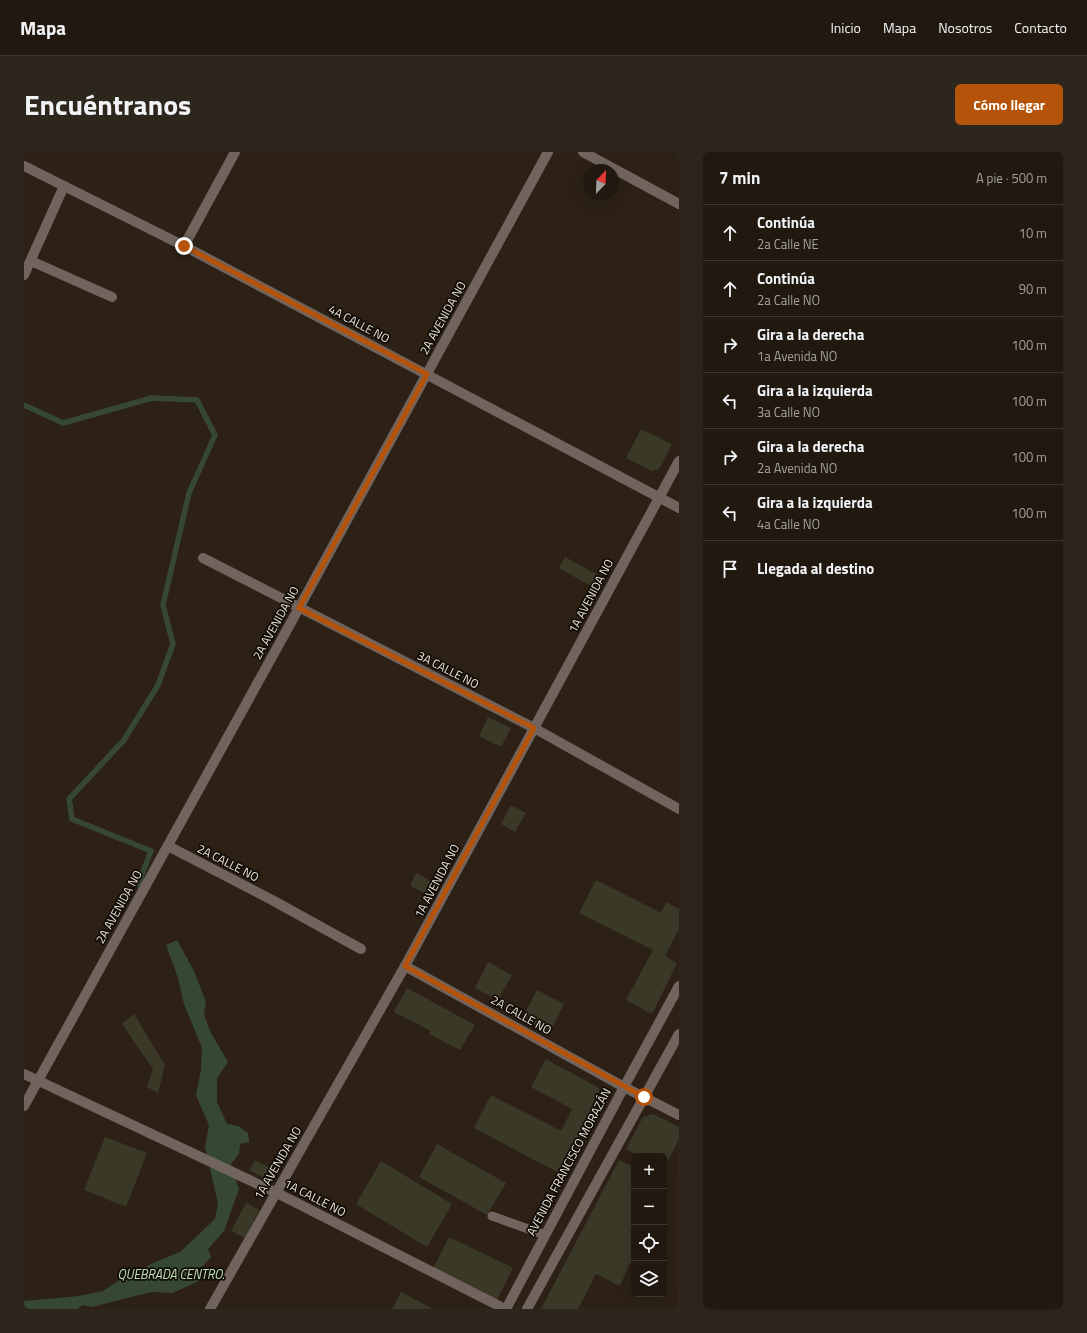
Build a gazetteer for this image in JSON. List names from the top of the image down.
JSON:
{
  "streets": {
    "street": [
      "2A AVENIDA NO",
      "4A CALLE NO",
      "1A AVENIDA NO",
      "3A CALLE NO",
      "2A CALLE NO",
      "AVENIDA FRANCISCO MORAZÁN",
      "1A CALLE NO"
    ]
  },
  "crossings": [
    ["2A AVENIDA NO", "4A CALLE NO"],
    ["2A AVENIDA NO", "3A CALLE NO"],
    ["2A AVENIDA NO", "2A CALLE NO"],
    ["2A AVENIDA NO", "1A CALLE NO"],
    ["4A CALLE NO", "1A AVENIDA NO"],
    ["1A AVENIDA NO", "3A CALLE NO"],
    ["1A AVENIDA NO", "2A CALLE NO"],
    ["1A AVENIDA NO", "1A CALLE NO"],
    ["2A CALLE NO", "AVENIDA FRANCISCO MORAZÁN"],
    ["AVENIDA FRANCISCO MORAZÁN", "1A CALLE NO"]
  ],
  "water": ["QUEBRADA CENTRO."],
  "north": "top right",
  "page": {
    "header": "Mapa",
    "nav": [
      "Inicio",
      "Mapa",
      "Nosotros",
      "Contacto"
    ],
    "title": "Encuéntranos",
    "buttons": "Cómo llegar",
    "heading": ["7 min", "A pie · 500 m"],
    "list": [
      ["Continúa", "2a Calle NE", "10 m"],
      ["Continúa", "2a Calle NO", "90 m"],
      ["Gira a la derecha", "1a Avenida NO", "100 m"],
      ["Gira a la izquierda", "3a Calle NO", "100 m"],
      ["Gira a la derecha", "2a Avenida NO", "100 m"],
      ["Gira a la izquierda", "4a Calle NO", "100 m"],
      "Llegada al destino"
    ],
    "map_buttons": ["+", "−"]
  }
}
